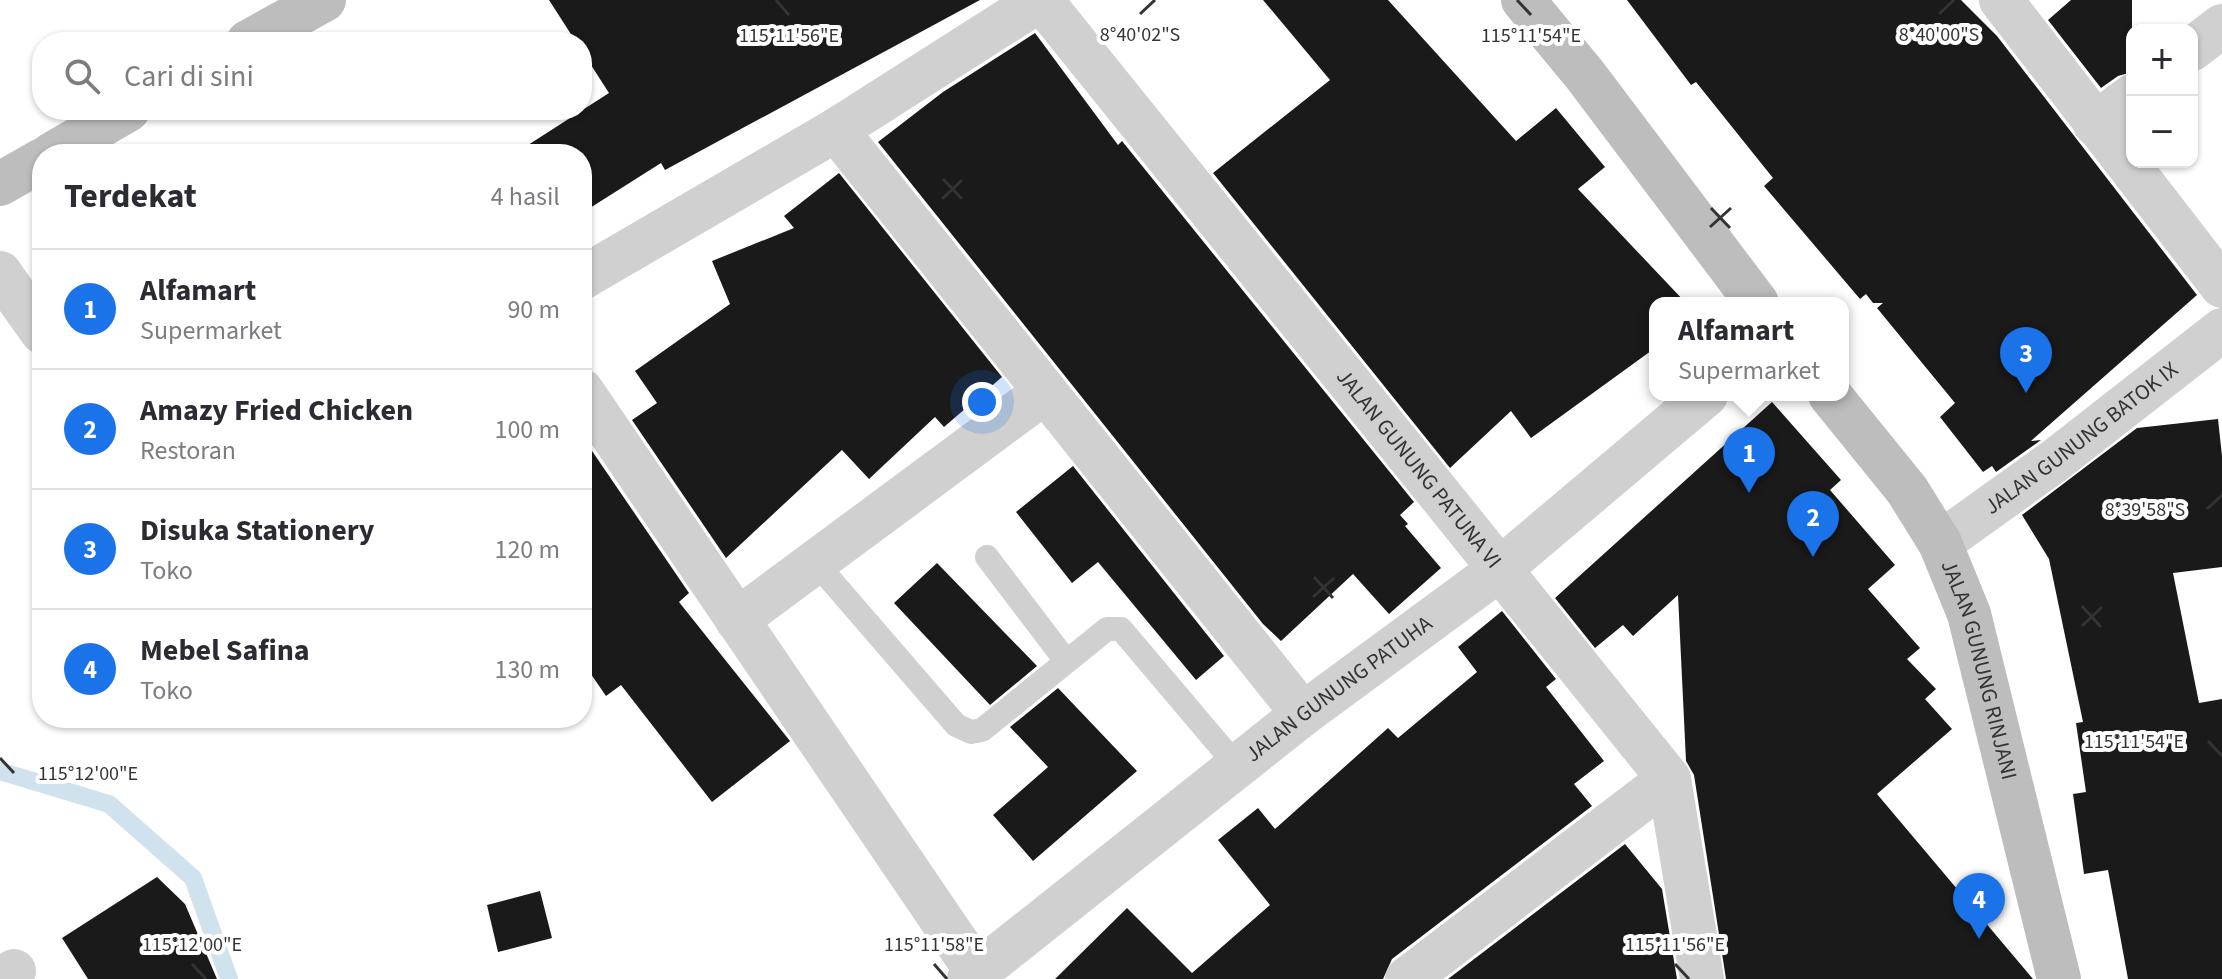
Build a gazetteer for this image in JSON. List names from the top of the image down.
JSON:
{
  "streets": {
    "street": [
      "JALAN GUNUNG BATOK IX",
      "JALAN GUNUNG PATUNA VI",
      "JALAN GUNUNG RINJANI",
      "JALAN GUNUNG PATUHA"
    ]
  },
  "crossings": [
    ["JALAN GUNUNG BATOK IX", "JALAN GUNUNG RINJANI"],
    ["JALAN GUNUNG PATUNA VI", "JALAN GUNUNG PATUHA"]
  ],
  "page": {
    "map_buttons": ["+", "−"],
    "search": "Cari di sini",
    "heading": ["Terdekat", "4 hasil"],
    "list": [
      {
        "mark": "1",
        "name": "Alfamart",
        "note": "Supermarket",
        "value": "90 m"
      },
      {
        "mark": "2",
        "name": "Amazy Fried Chicken",
        "note": "Restoran",
        "value": "100 m"
      },
      {
        "mark": "3",
        "name": "Disuka Stationery",
        "note": "Toko",
        "value": "120 m"
      },
      {
        "mark": "4",
        "name": "Mebel Safina",
        "note": "Toko",
        "value": "130 m"
      }
    ],
    "popup": ["Alfamart", "Supermarket"],
    "pins": [
      "3",
      "1",
      "2",
      "4"
    ]
  },
  "coordinates": [
    "8°40'02\"S",
    "8°40'00\"S",
    "115°11'56\"E",
    "115°11'54\"E",
    "8°39'58\"S",
    "115°12'00\"E",
    "115°11'58\"E"
  ]
}
